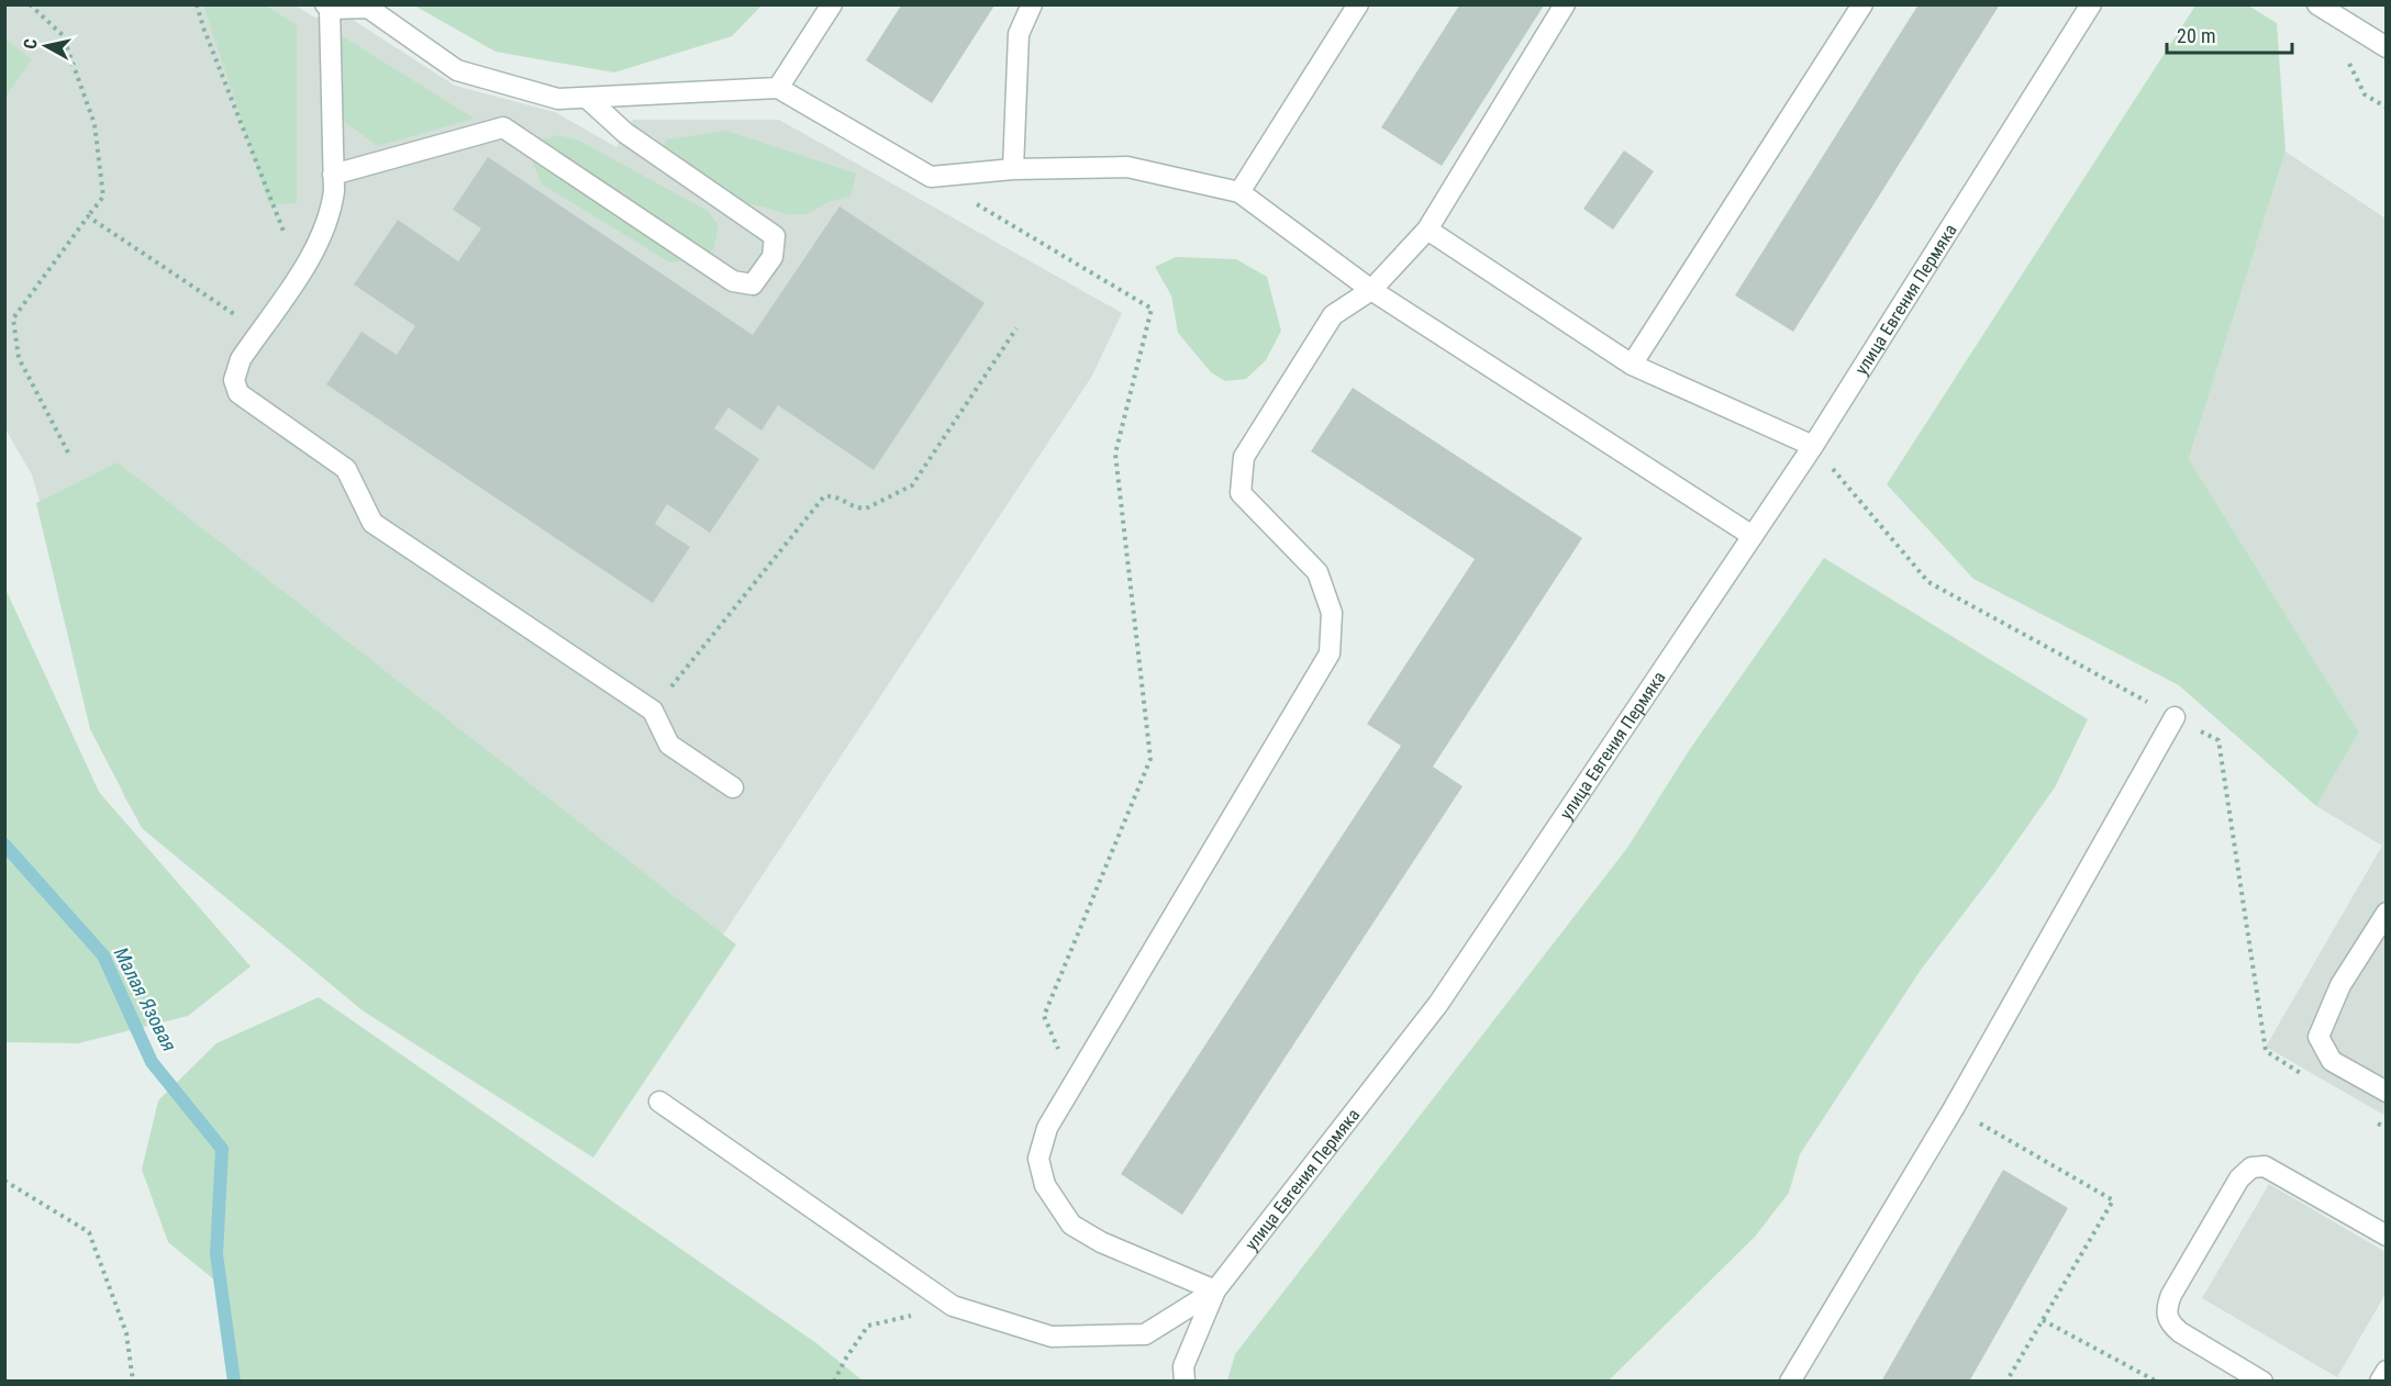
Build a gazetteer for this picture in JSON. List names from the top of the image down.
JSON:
{
  "streets": {
    "street": ["улица Евгения Пермяка"]
  },
  "water": ["Малая Язовая"],
  "scale_bar": "20 m",
  "north": "left"
}
